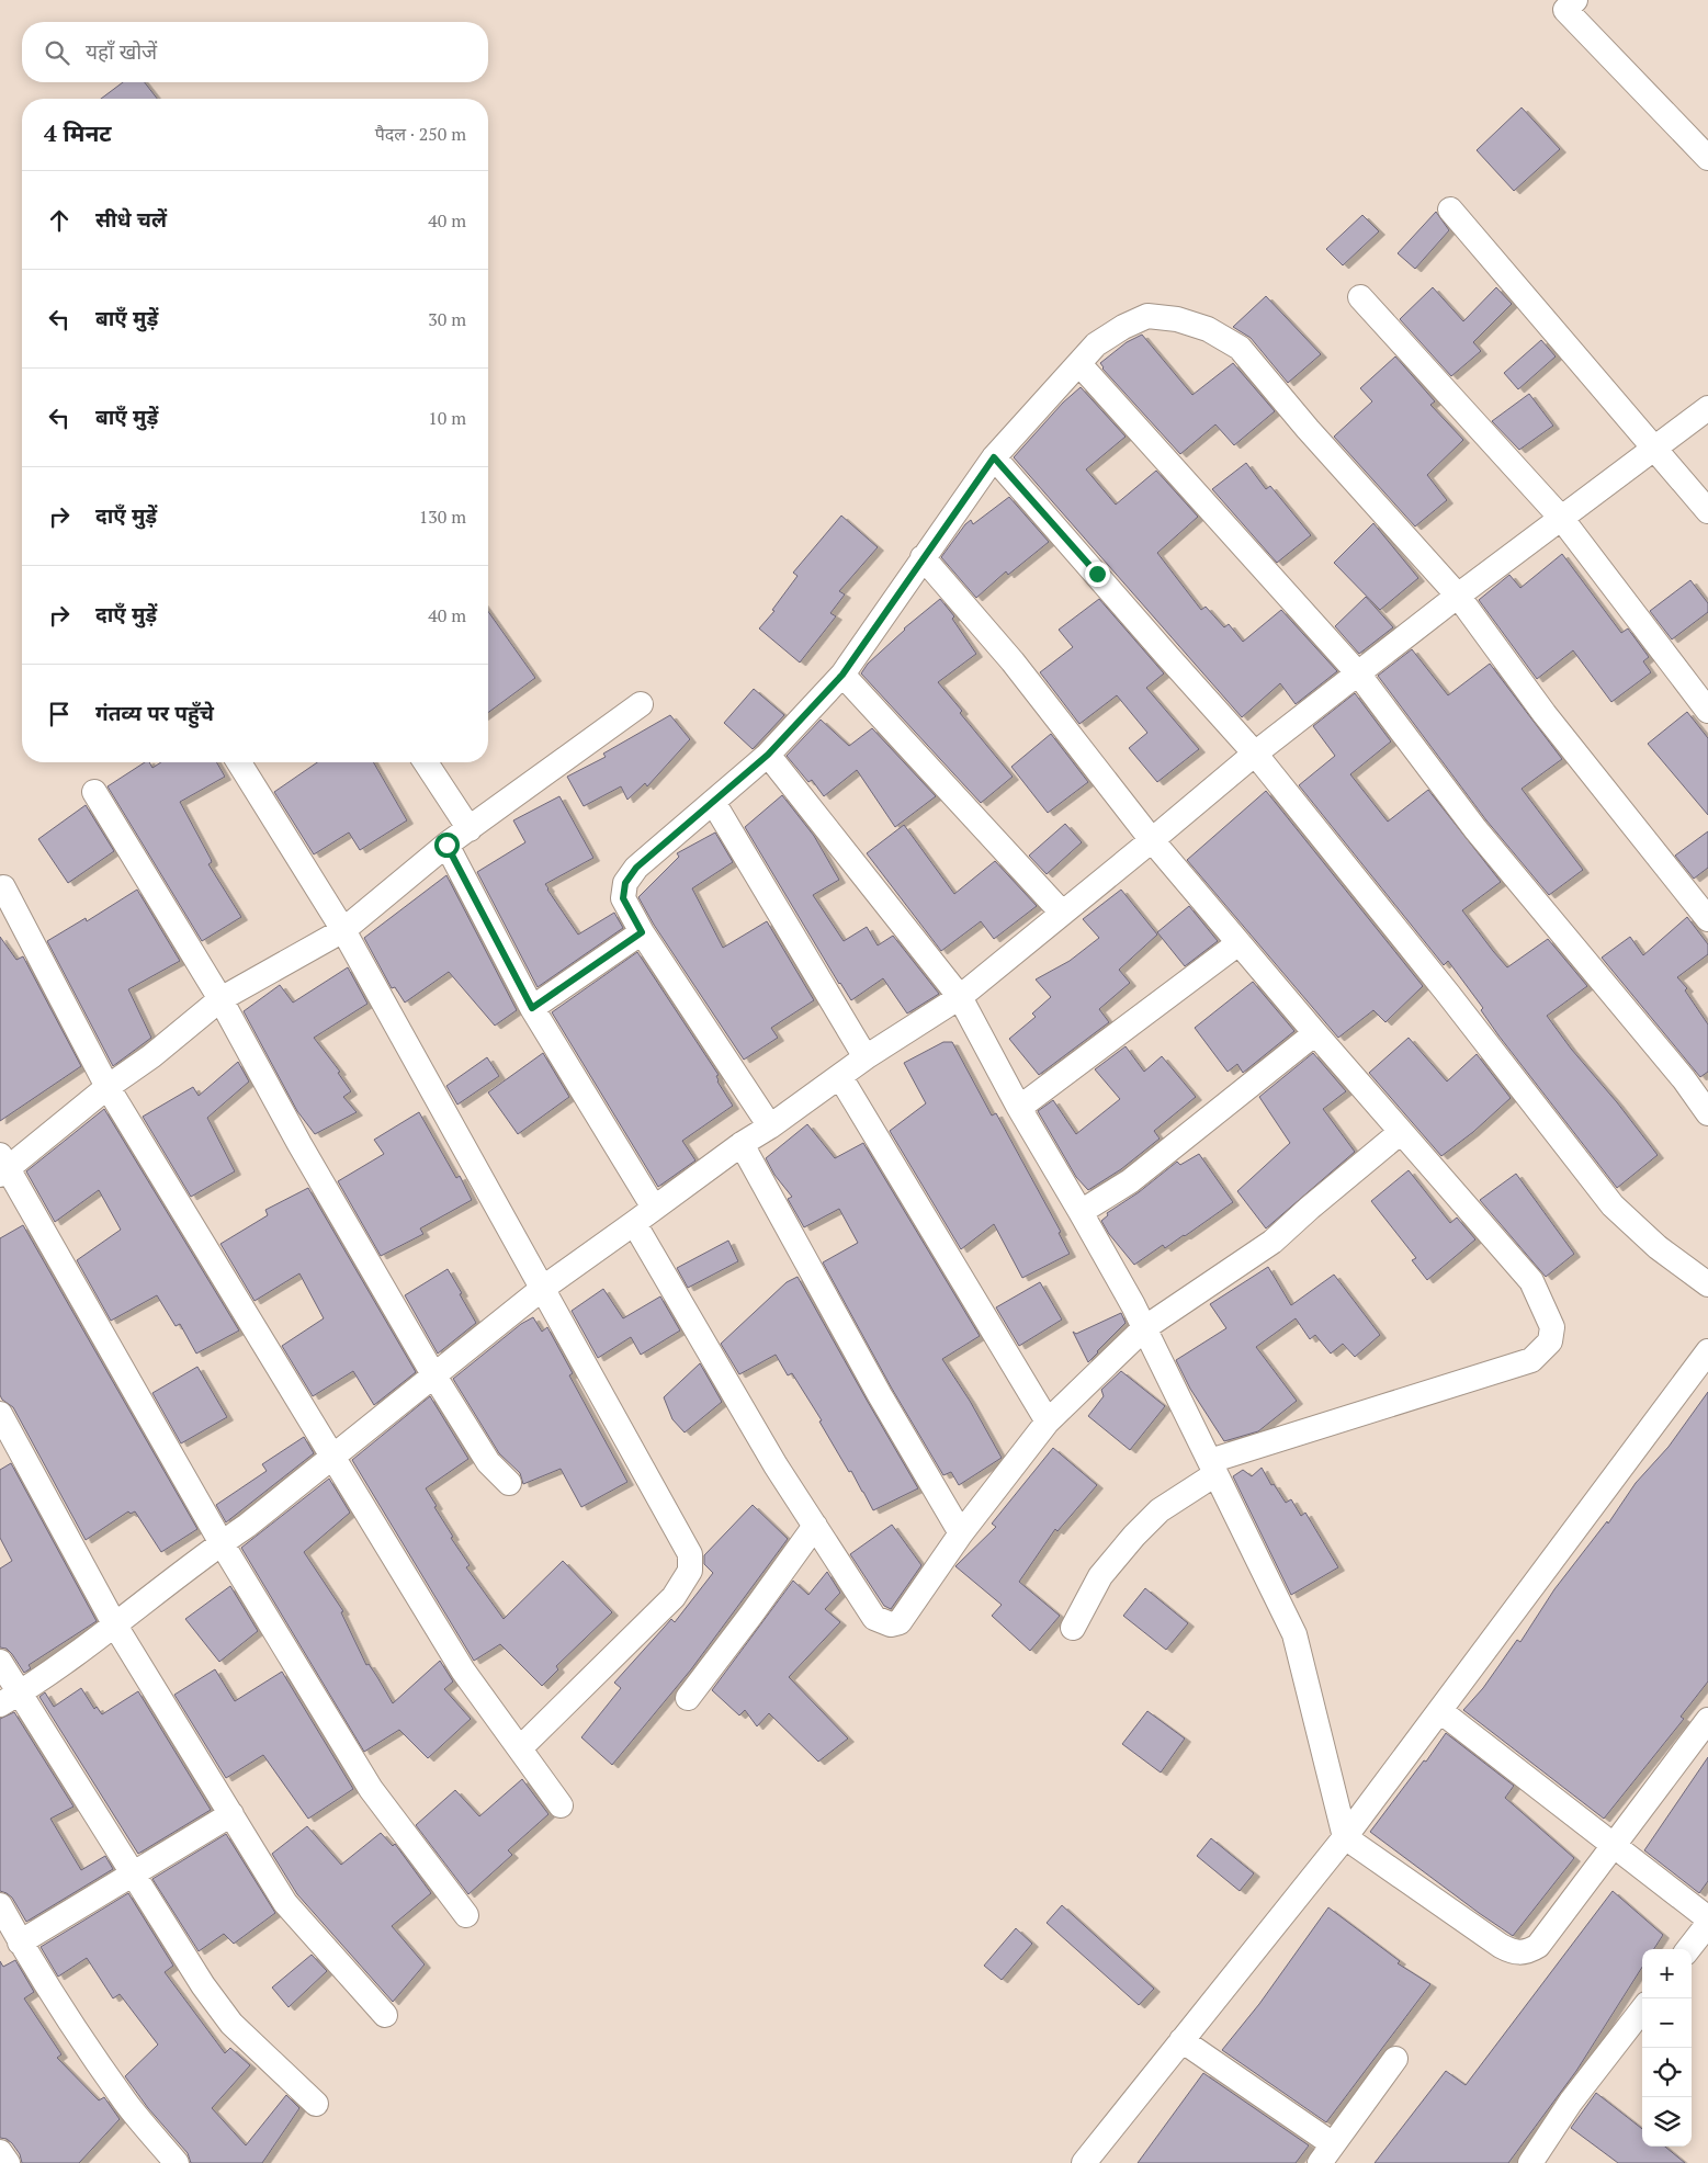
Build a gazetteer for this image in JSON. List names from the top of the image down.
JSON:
{
  "page": {
    "search": "यहाँ खोजें",
    "heading": ["4 मिनट", "पैदल · 250 m"],
    "list": [
      ["सीधे चलें", "40 m"],
      ["बाएँ मुड़ें", "30 m"],
      ["बाएँ मुड़ें", "10 m"],
      ["दाएँ मुड़ें", "130 m"],
      ["दाएँ मुड़ें", "40 m"],
      "गंतव्य पर पहुँचे"
    ],
    "map_buttons": ["+", "−"]
  }
}
